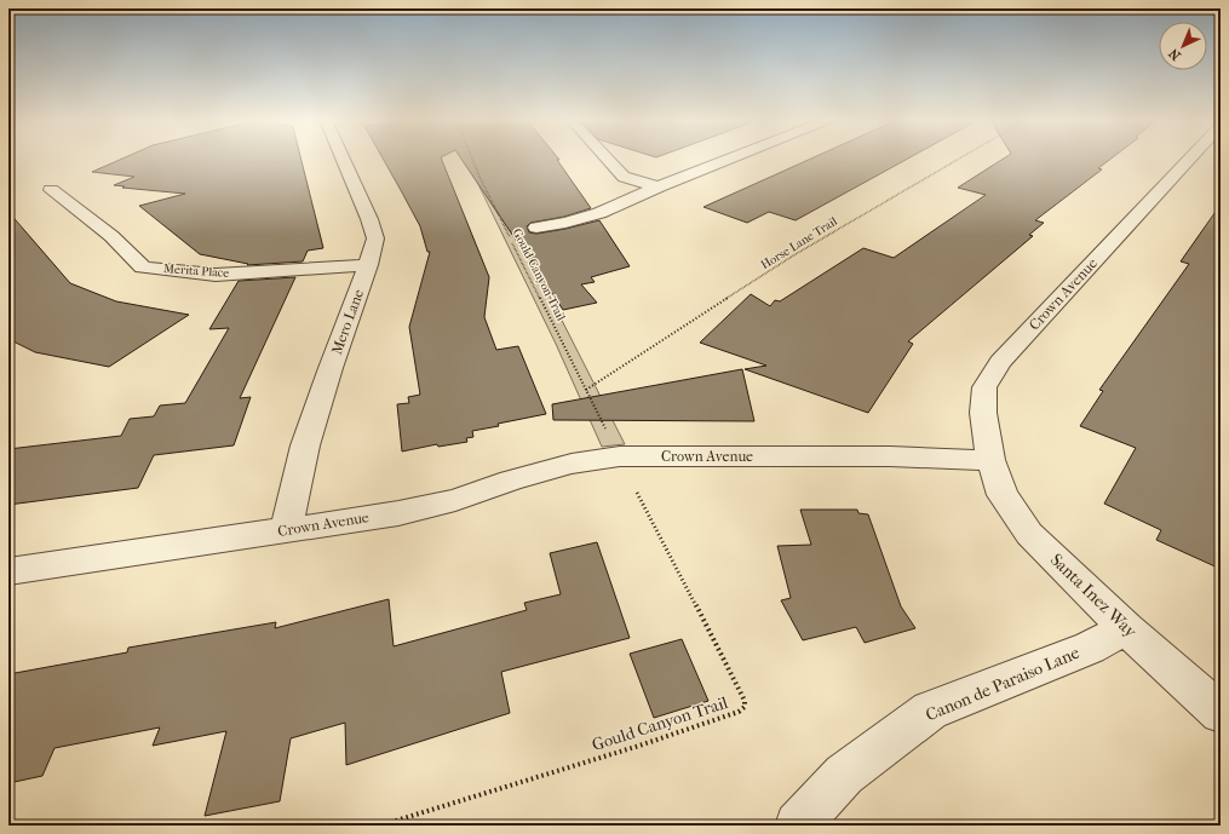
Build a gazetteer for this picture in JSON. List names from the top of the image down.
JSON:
{
  "streets": {
    "street": [
      "Merita Place",
      "Crown Avenue",
      "Mero Lane",
      "Santa Inez Way",
      "Canon de Paraiso Lane"
    ],
    "path": ["Horse Lane Trail", "Gould Canyon Trail"]
  },
  "crossings": [
    ["Horse Lane Trail", "Gould Canyon Trail"],
    ["Merita Place", "Mero Lane"],
    ["Crown Avenue", "Mero Lane"],
    ["Crown Avenue", "Santa Inez Way"],
    ["Santa Inez Way", "Canon de Paraiso Lane"]
  ],
  "north": "bottom left"
}
